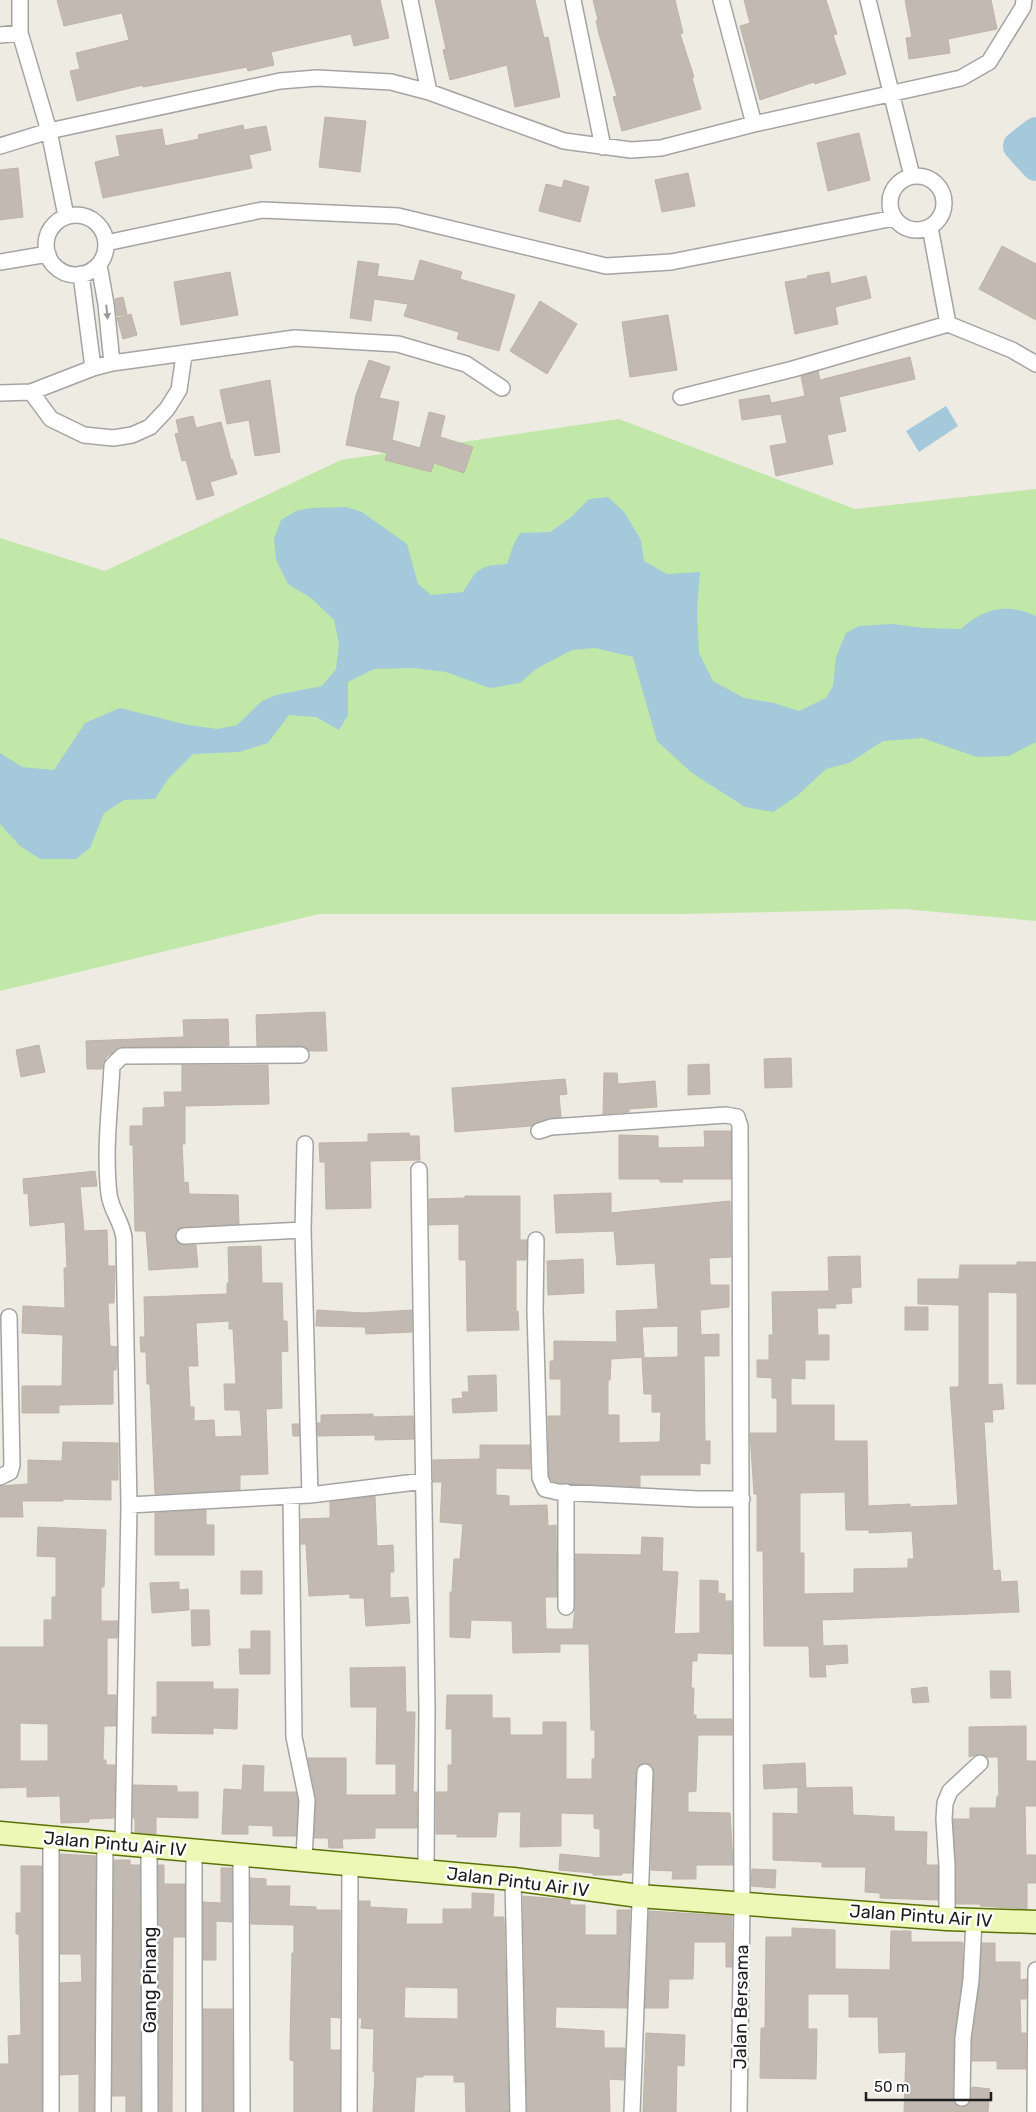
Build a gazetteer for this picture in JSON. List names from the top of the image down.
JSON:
{
  "streets": {
    "main road": ["Jalan Pintu Air IV"],
    "street": ["Gang Pinang", "Jalan Bersama"]
  },
  "crossings": [
    ["Jalan Pintu Air IV", "Gang Pinang"],
    ["Jalan Pintu Air IV", "Jalan Bersama"]
  ],
  "scale_bar": "50 m"
}
